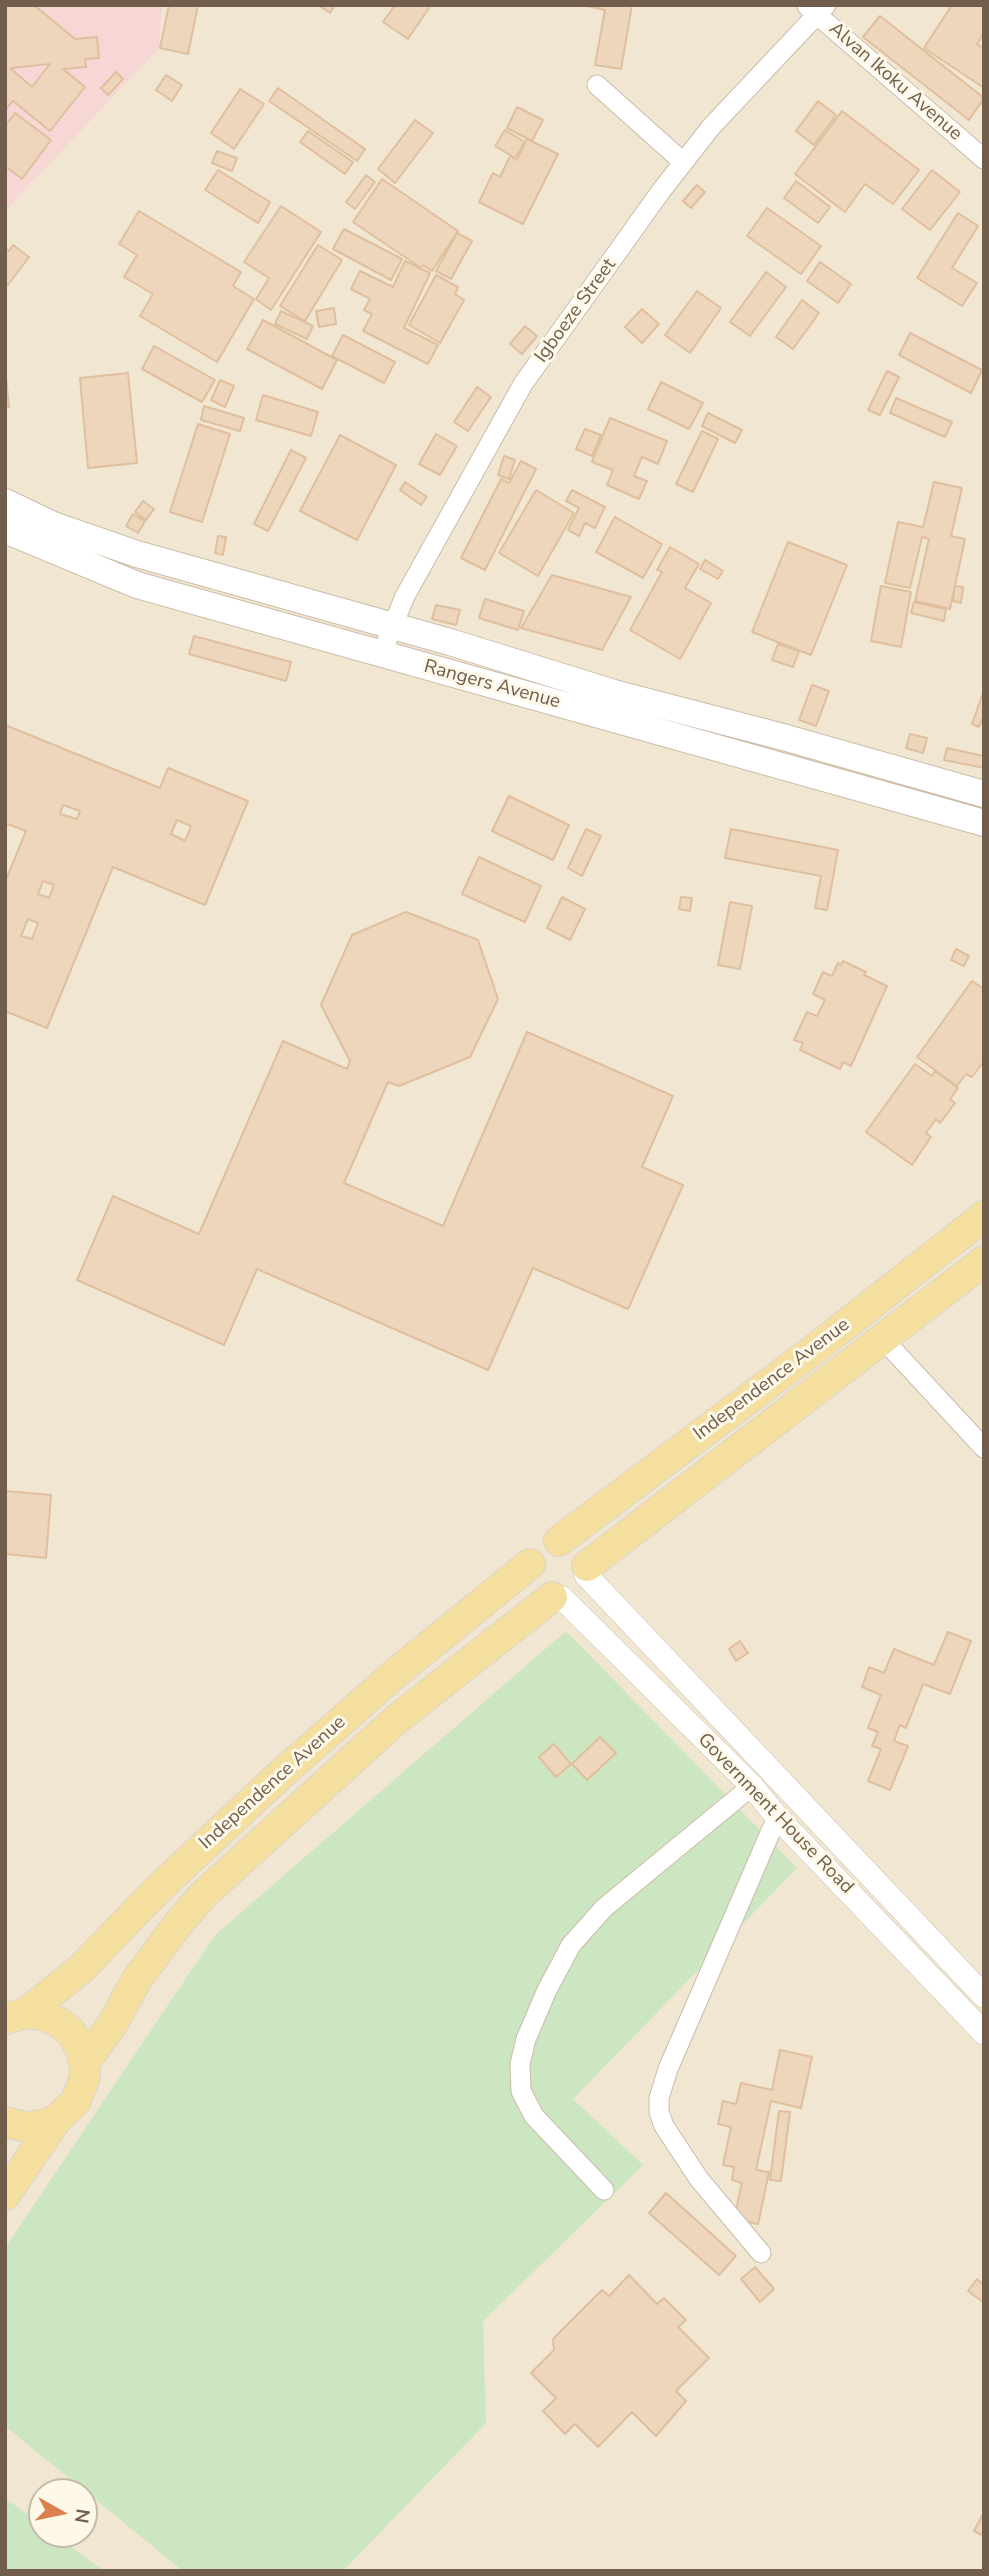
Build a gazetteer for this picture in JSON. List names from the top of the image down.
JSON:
{
  "streets": {
    "main road": ["Rangers Avenue", "Independence Avenue"],
    "street": ["Alvan Ikoku Avenue", "Igboeze Street", "Government House Road"]
  },
  "crossings": [
    ["Alvan Ikoku Avenue", "Igboeze Street"],
    ["Igboeze Street", "Rangers Avenue"],
    ["Independence Avenue", "Government House Road"]
  ],
  "north": "right"
}
